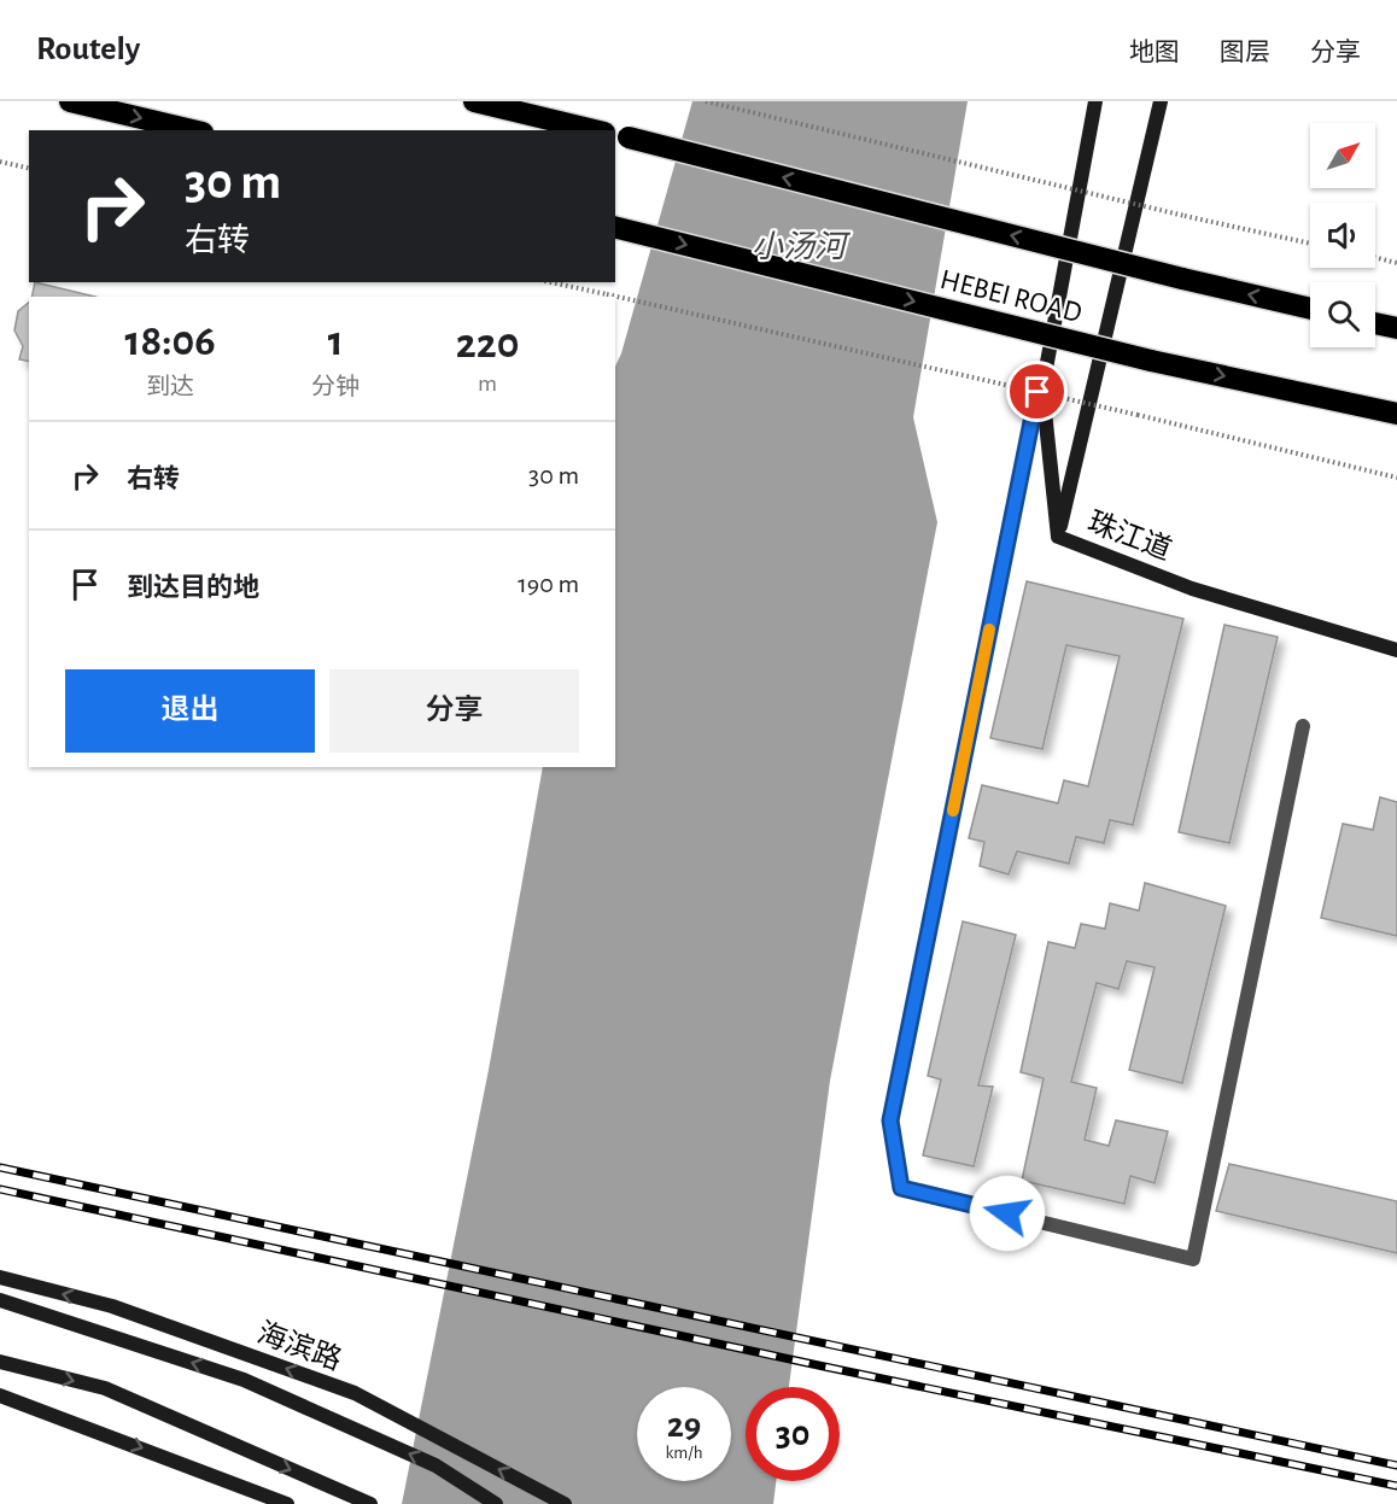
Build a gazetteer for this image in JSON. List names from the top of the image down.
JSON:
{
  "streets": {
    "highway": ["HEBEI ROAD"],
    "street": ["珠江道", "海滨路"]
  },
  "water": ["小汤河"],
  "north": "top right",
  "page": {
    "header": "Routely",
    "nav": ["地图", "图层", "分享"],
    "turn": ["30 m", "右转"],
    "eta": [
      "18:06",
      "到达",
      "1",
      "分钟",
      "220",
      "m"
    ],
    "list": [
      {
        "name": "右转",
        "value": "30 m"
      },
      {
        "name": "到达目的地",
        "value": "190 m"
      }
    ],
    "buttons": ["退出", "分享"],
    "speed": "29 km/h",
    "limit": "30"
  }
}
